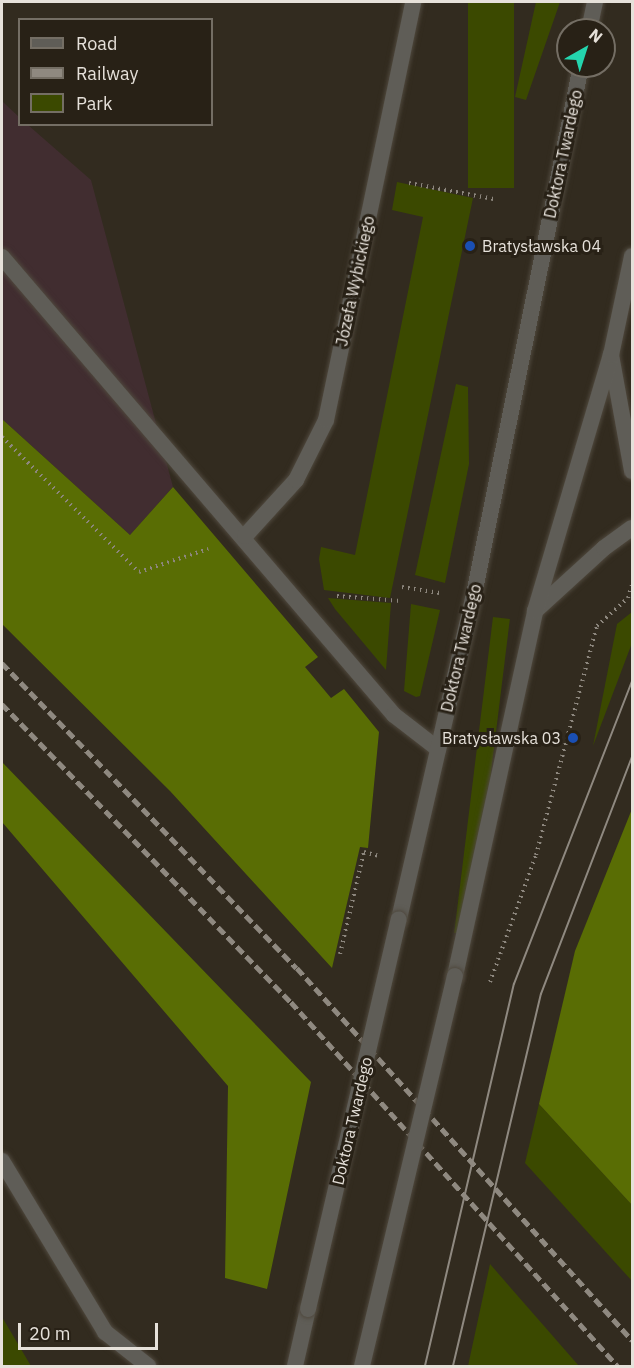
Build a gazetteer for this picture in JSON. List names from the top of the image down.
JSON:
{
  "streets": {
    "street": ["Doktora Twardego", "Józefa Wybickiego"]
  },
  "places": ["Bratysławska 04", "Bratysławska 03"],
  "legend": ["Road", "Railway", "Park"],
  "scale_bar": "20 m",
  "north": "top right"
}
